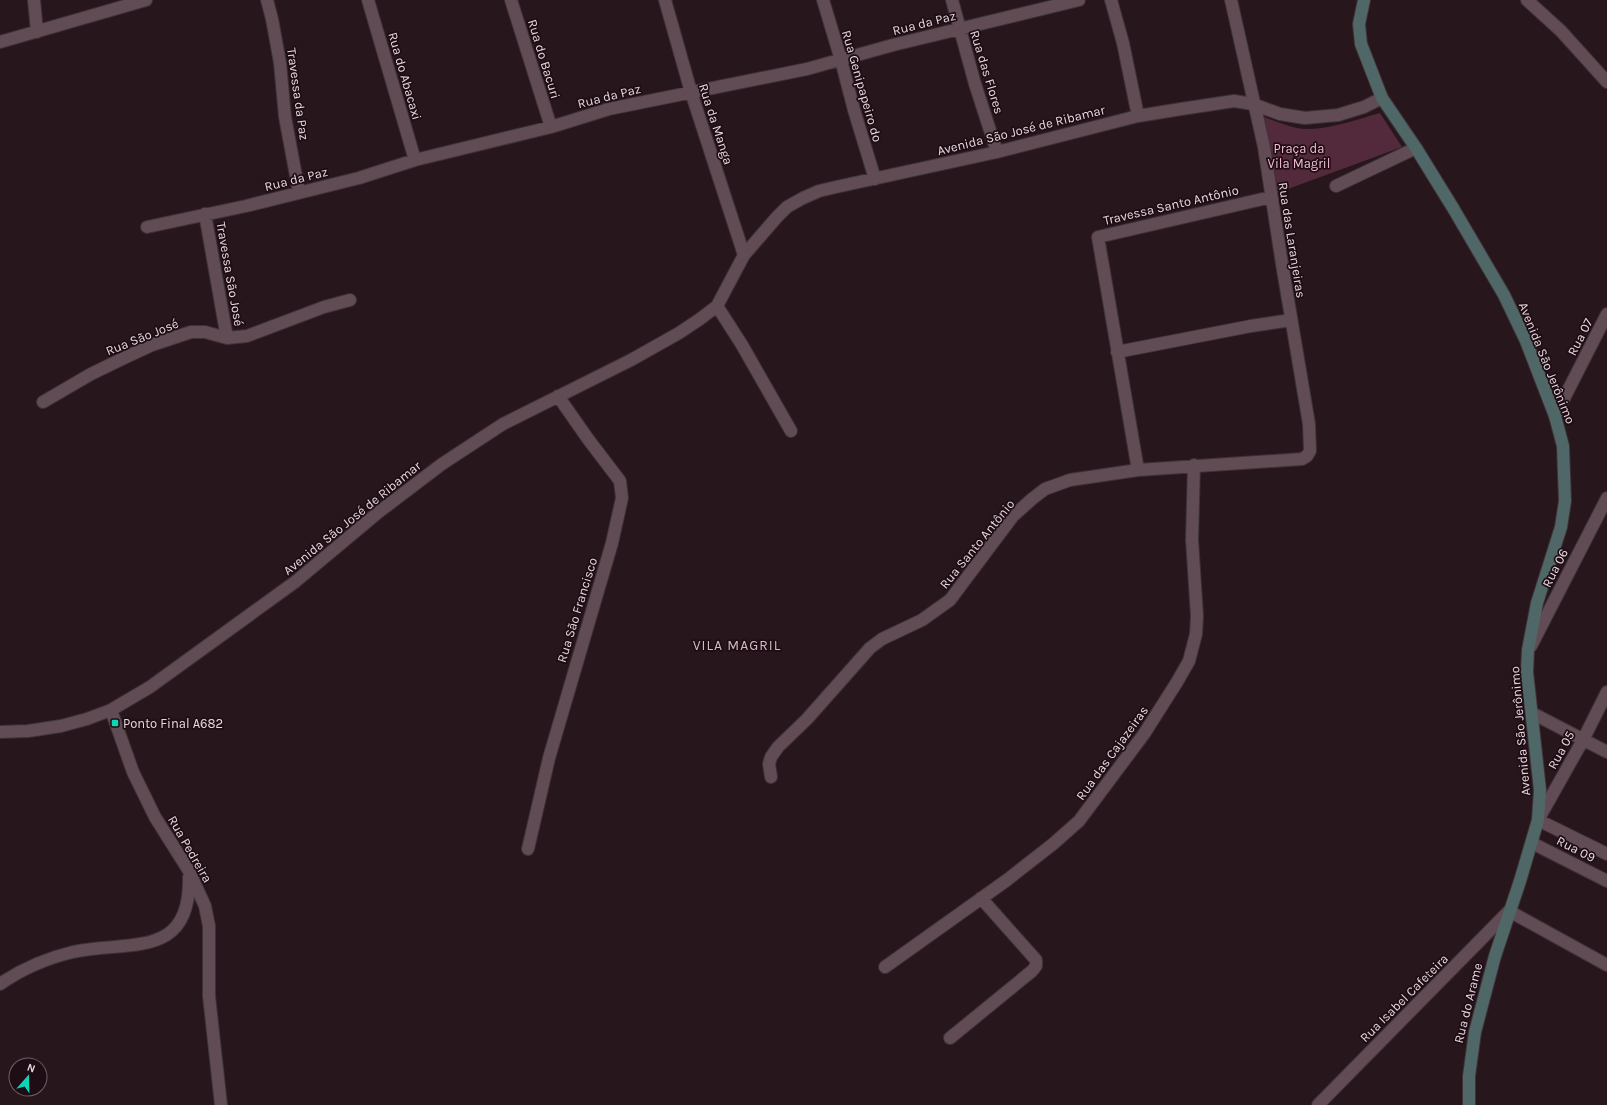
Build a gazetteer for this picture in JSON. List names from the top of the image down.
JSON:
{
  "streets": {
    "main road": ["Avenida São Jerônimo", "Rua do Arame"],
    "street": [
      "Rua da Paz",
      "Rua do Bacuri",
      "Rua das Flores",
      "Rua do Abacaxi",
      "Rua Genipapeiro do",
      "Travessa da Paz",
      "Rua da Manga",
      "Avenida São José de Ribamar",
      "Travessa Santo Antônio",
      "Rua das Laranjeiras",
      "Travessa São José",
      "Rua São José",
      "Rua 07",
      "Rua Santo Antônio",
      "Rua 06",
      "Rua São Francisco",
      "Rua 05",
      "Rua das Cajazeiras",
      "Rua Pedreira",
      "Rua 09",
      "Rua Isabel Cafeteira"
    ]
  },
  "crossings": [
    ["Rua da Paz", "Rua do Bacuri"],
    ["Rua da Paz", "Rua das Flores"],
    ["Rua da Paz", "Rua do Abacaxi"],
    ["Rua da Paz", "Rua Genipapeiro do"],
    ["Rua da Paz", "Travessa da Paz"],
    ["Rua da Paz", "Rua da Manga"],
    ["Rua da Paz", "Travessa São José"],
    ["Rua das Flores", "Avenida São José de Ribamar"],
    ["Rua Genipapeiro do", "Avenida São José de Ribamar"],
    ["Rua da Manga", "Avenida São José de Ribamar"],
    ["Avenida São José de Ribamar", "Rua das Laranjeiras"],
    ["Avenida São José de Ribamar", "Avenida São Jerônimo"],
    ["Avenida São José de Ribamar", "Rua São Francisco"],
    ["Avenida São José de Ribamar", "Rua Pedreira"],
    ["Travessa Santo Antônio", "Rua das Laranjeiras"],
    ["Travessa Santo Antônio", "Rua Santo Antônio"],
    ["Rua das Laranjeiras", "Rua Santo Antônio"],
    ["Travessa São José", "Rua São José"],
    ["Rua 07", "Avenida São Jerônimo"],
    ["Avenida São Jerônimo", "Rua 06"],
    ["Avenida São Jerônimo", "Rua 05"],
    ["Avenida São Jerônimo", "Rua 09"],
    ["Avenida São Jerônimo", "Rua Isabel Cafeteira"],
    ["Avenida São Jerônimo", "Rua do Arame"],
    ["Rua Santo Antônio", "Rua das Cajazeiras"],
    ["Rua 05", "Rua 09"],
    ["Rua Isabel Cafeteira", "Rua do Arame"]
  ],
  "districts": ["VILA MAGRIL"],
  "parks": ["Praça da Vila Magril"],
  "places": {
    "transit": ["Ponto Final A682"]
  },
  "north": "top"
}
